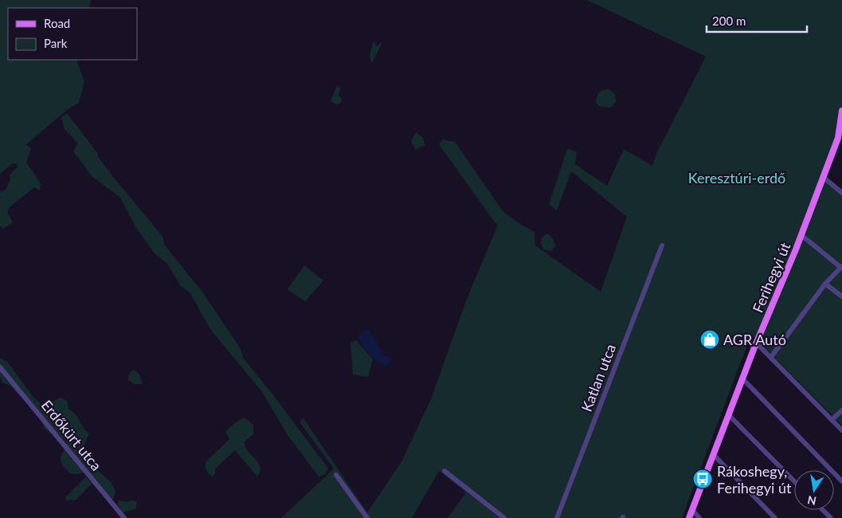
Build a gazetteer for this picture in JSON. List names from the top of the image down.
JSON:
{
  "streets": {
    "main road": ["Ferihegyi út"],
    "street": ["Katlan utca", "Erdőkürt utca"]
  },
  "parks": ["Keresztúri-erdő"],
  "places": {
    "shop": ["AGR Autó"],
    "bus stop": ["Rákoshegy, Ferihegyi út"]
  },
  "legend": ["Road", "Park"],
  "scale_bar": "200 m",
  "north": "bottom"
}
